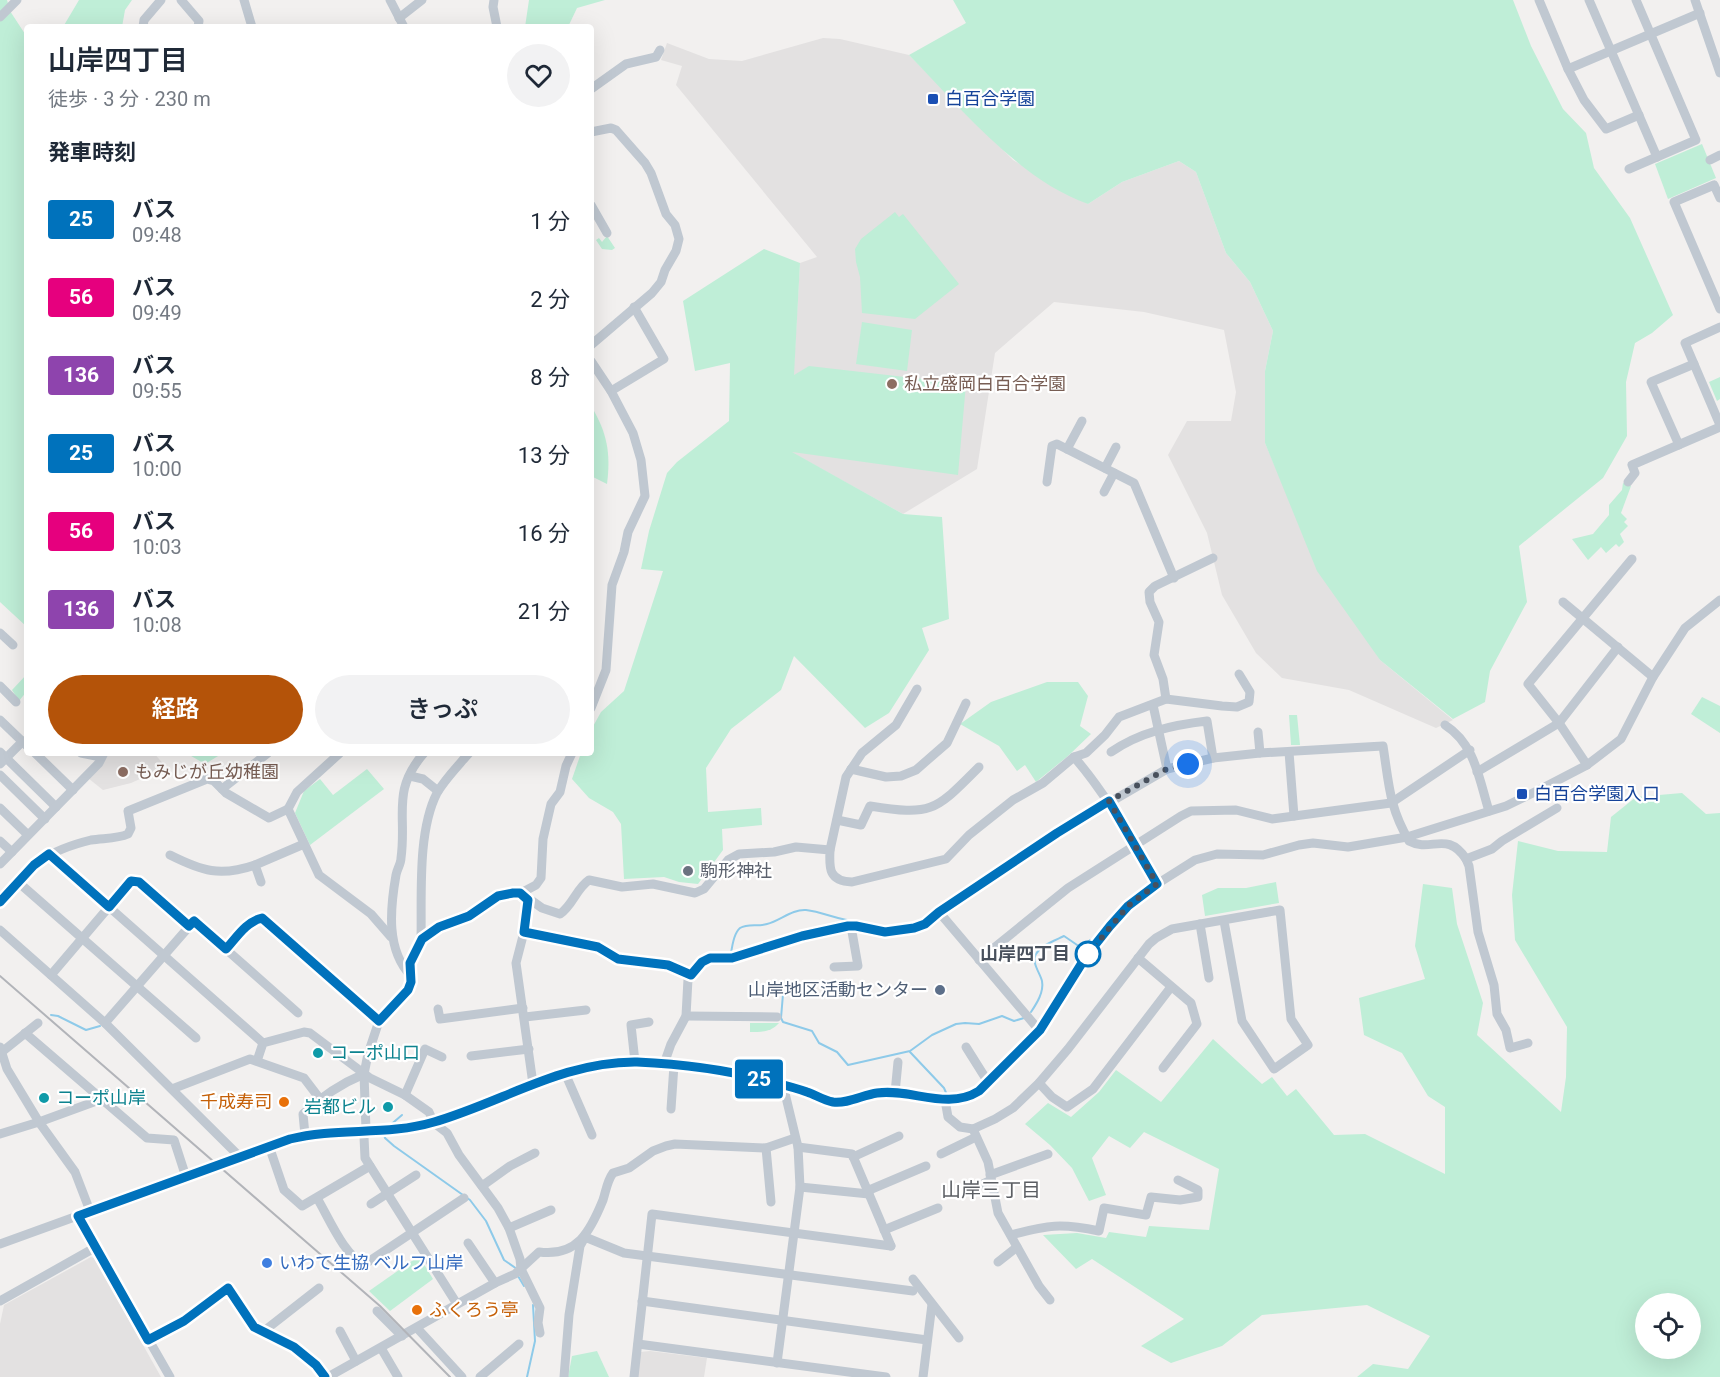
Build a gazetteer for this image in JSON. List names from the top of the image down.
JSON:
{
  "districts": ["山岸三丁目"],
  "places": {
    "transit": ["白百合学園", "白百合学園入口"],
    "other": [
      "私立盛岡白百合学園",
      "もみじが丘幼稚園",
      "駒形神社",
      "山岸四丁目",
      "山岸地区活動センター",
      "コーポ山口",
      "コーポ山岸",
      "千成寿司",
      "岩都ビル",
      "いわて生協 ベルフ山岸",
      "ふくろう亭"
    ]
  },
  "lines": ["bus line 25"],
  "page": {
    "on_map": "25",
    "heading": [
      ["山岸四丁目", "徒歩 · 3 分 · 230 m"],
      "発車時刻"
    ],
    "list": [
      {
        "mark": "25",
        "name": "バス",
        "note": "09:48",
        "value": "1 分"
      },
      {
        "mark": "56",
        "name": "バス",
        "note": "09:49",
        "value": "2 分"
      },
      {
        "mark": "136",
        "name": "バス",
        "note": "09:55",
        "value": "8 分"
      },
      {
        "mark": "25",
        "name": "バス",
        "note": "10:00",
        "value": "13 分"
      },
      {
        "mark": "56",
        "name": "バス",
        "note": "10:03",
        "value": "16 分"
      },
      {
        "mark": "136",
        "name": "バス",
        "note": "10:08",
        "value": "21 分"
      }
    ],
    "buttons": ["経路", "きっぷ"]
  }
}
